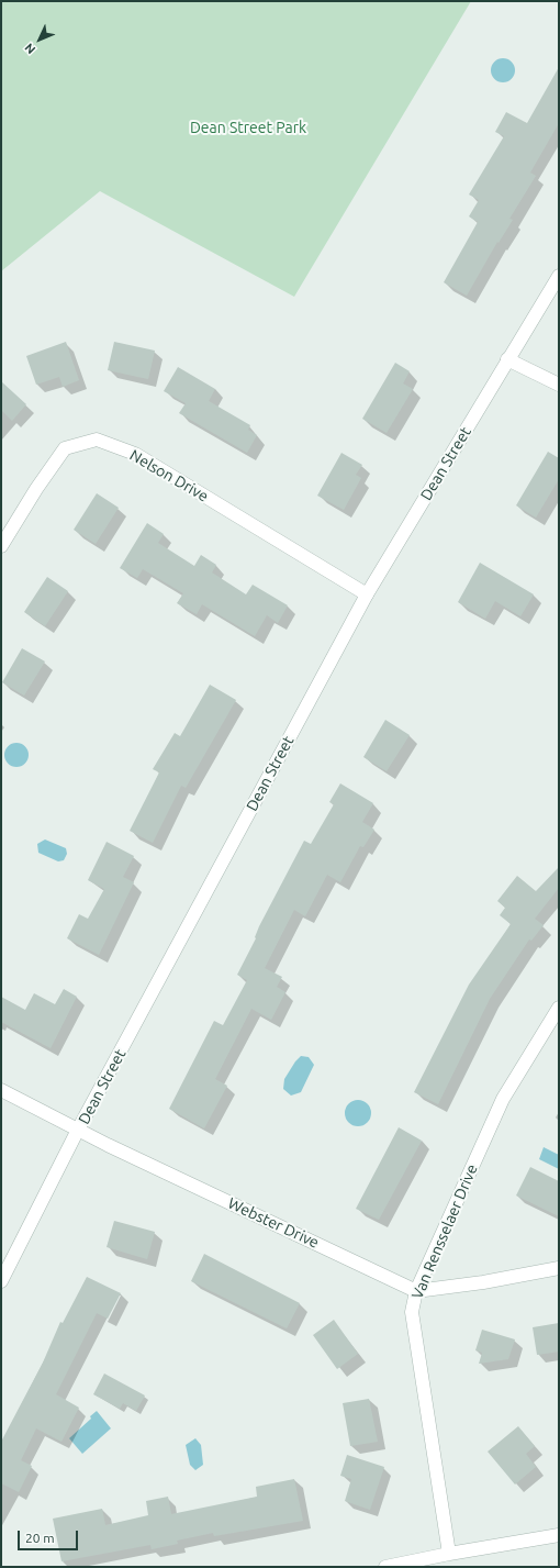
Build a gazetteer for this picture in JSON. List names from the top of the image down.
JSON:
{
  "streets": {
    "street": [
      "Dean Street",
      "Nelson Drive",
      "Webster Drive",
      "Van Rensselaer Drive"
    ]
  },
  "crossings": [
    ["Dean Street", "Nelson Drive"],
    ["Dean Street", "Webster Drive"],
    ["Webster Drive", "Van Rensselaer Drive"]
  ],
  "parks": ["Dean Street Park"],
  "scale_bar": "20 m",
  "north": "bottom left"
}
